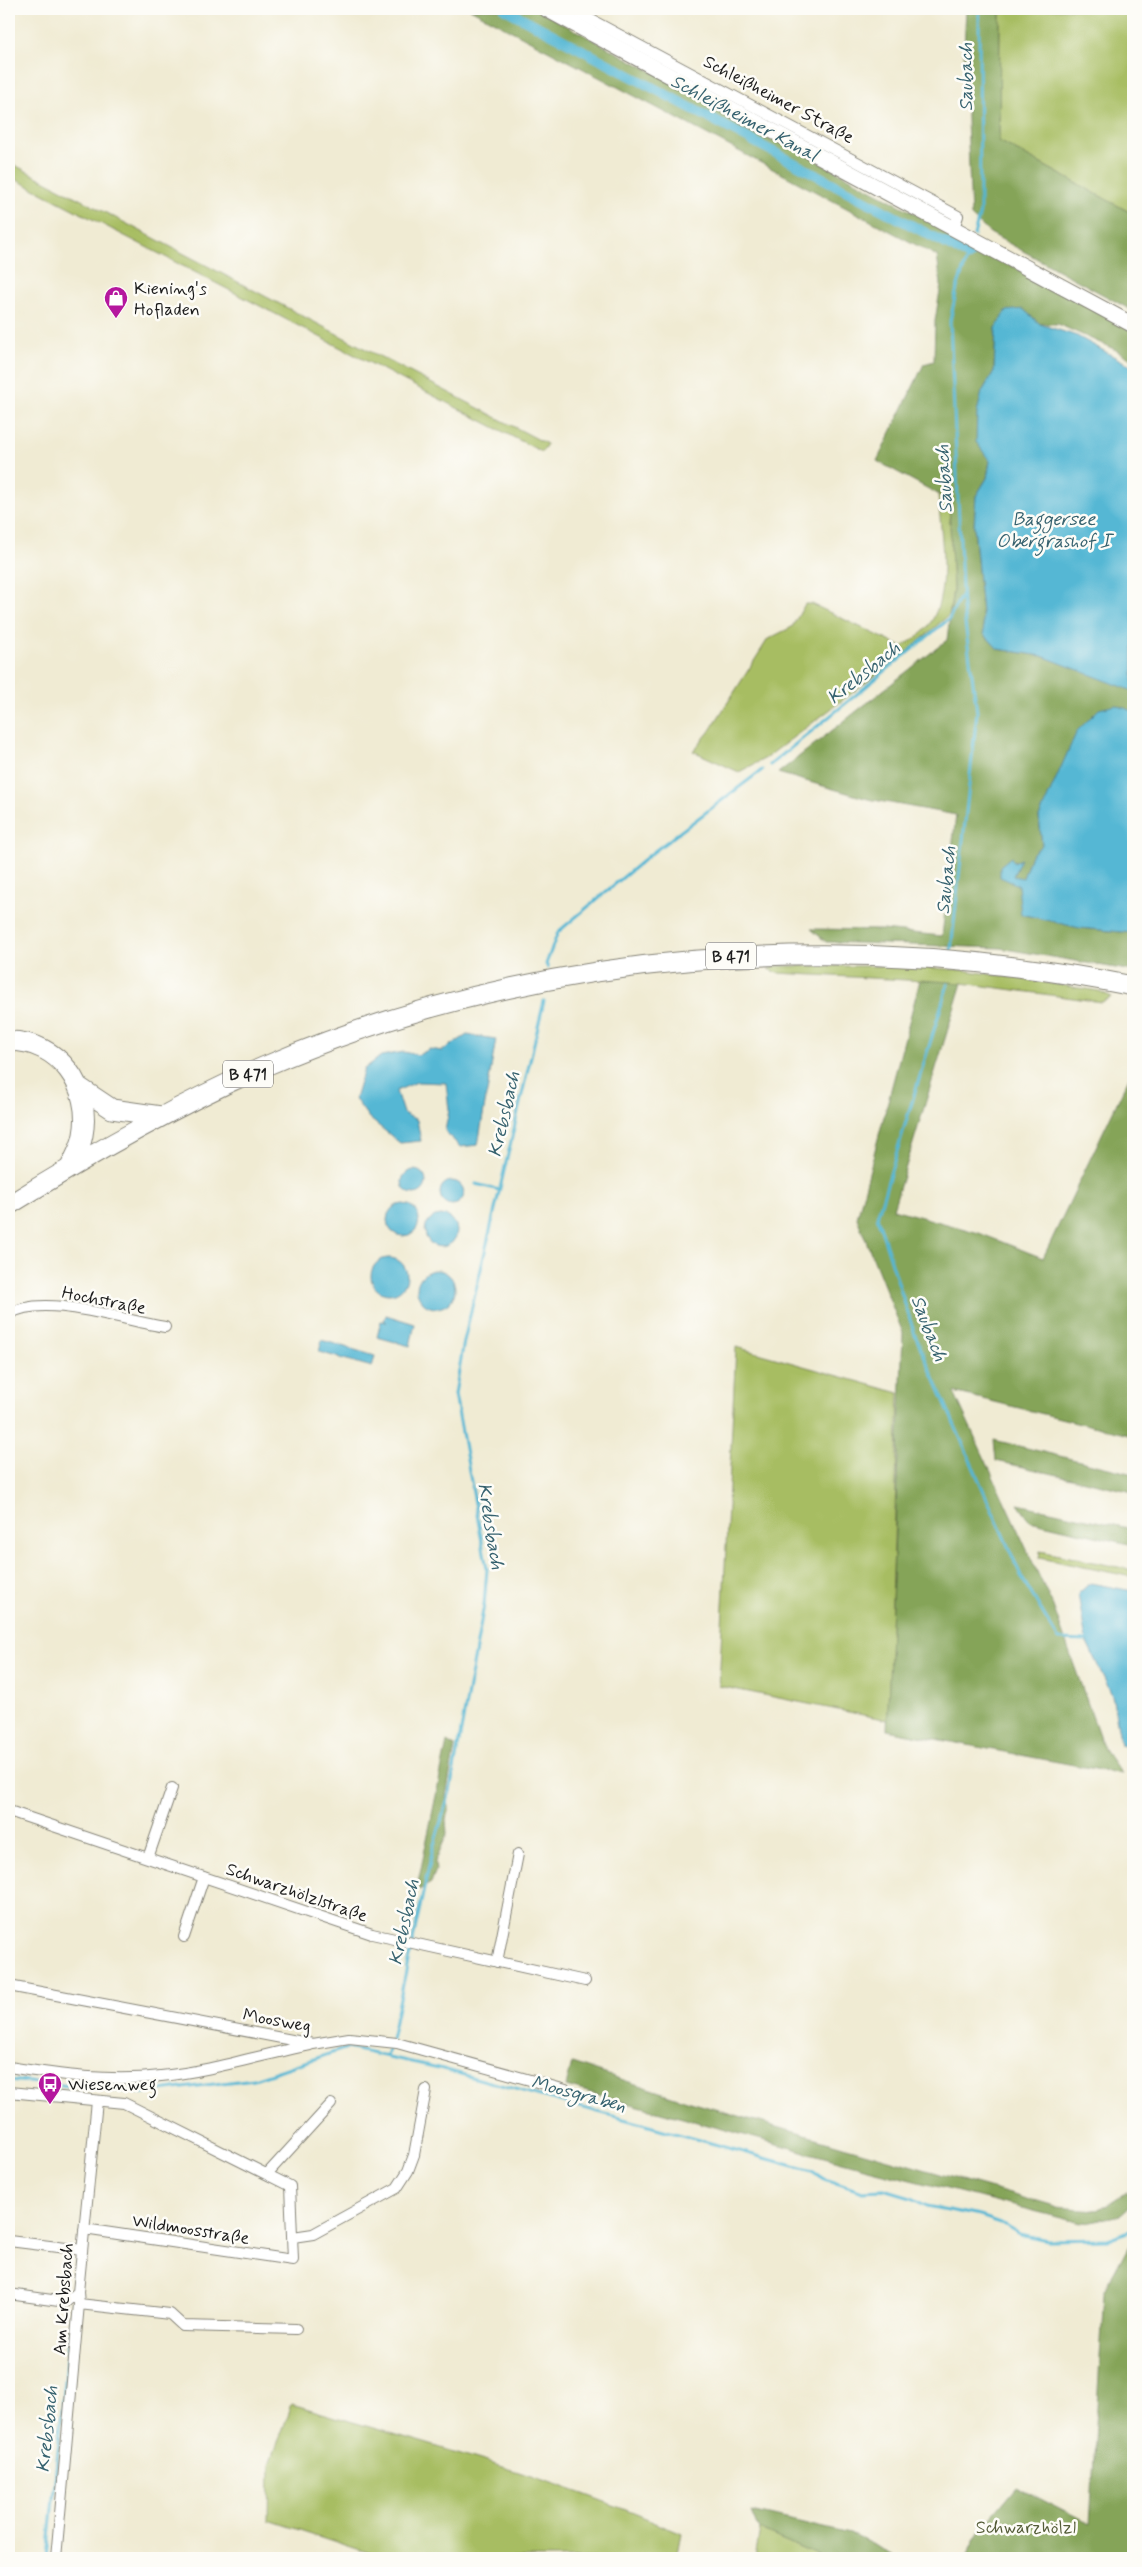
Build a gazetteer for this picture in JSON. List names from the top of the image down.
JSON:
{
  "streets": {
    "highway": ["B 471"],
    "main road": ["Schleißheimer Straße"],
    "street": [
      "Hochstraße",
      "Schwarzhölzlstraße",
      "Moosweg",
      "Wildmoosstraße",
      "Am Krebsbach"
    ]
  },
  "crossings": [
    ["Wildmoosstraße", "Am Krebsbach"]
  ],
  "water": [
    "Saubach",
    "Schleißheimer Kanal",
    "Baggersee Obergrashof I",
    "Krebsbach",
    "Moosgraben"
  ],
  "parks": ["Schwarzhölzl"],
  "places": {
    "shop": ["Kiening's Hofladen"],
    "bus stop": ["Wiesenweg"]
  }
}
